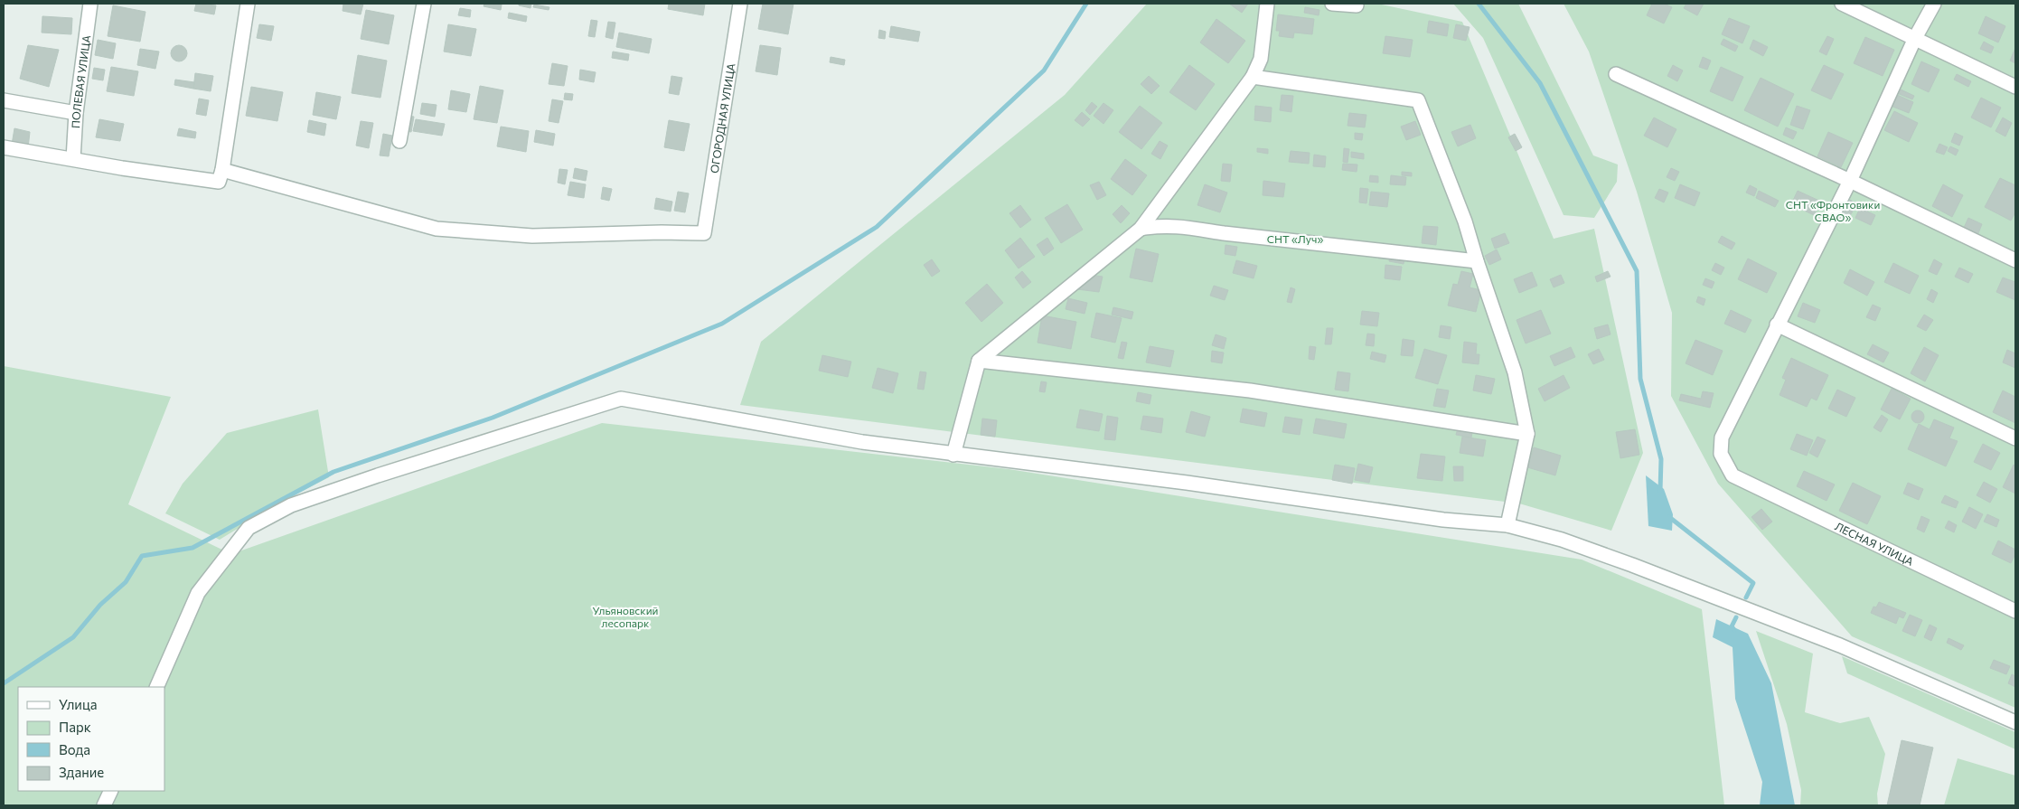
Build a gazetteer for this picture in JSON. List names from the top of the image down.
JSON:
{
  "streets": {
    "street": ["ПОЛЕВАЯ УЛИЦА", "ОГОРОДНАЯ УЛИЦА", "ЛЕСНАЯ УЛИЦА"]
  },
  "parks": ["СНТ «Фронтовики СВАО»", "СНТ «Луч»", "Ульяновский лесопарк"],
  "legend": [
    "Улица",
    "Парк",
    "Вода",
    "Здание"
  ]
}
